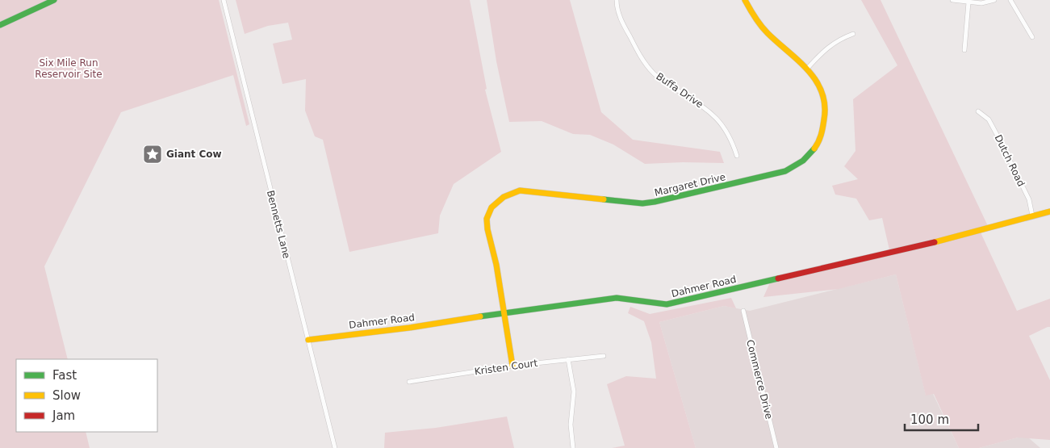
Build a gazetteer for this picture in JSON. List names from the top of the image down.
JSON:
{
  "streets": {
    "street": [
      "Buffa Drive",
      "Dutch Road",
      "Margaret Drive",
      "Bennetts Lane",
      "Dahmer Road",
      "Kristen Court",
      "Commerce Drive"
    ]
  },
  "crossings": [
    ["Dutch Road", "Dahmer Road"],
    ["Margaret Drive", "Dahmer Road"],
    ["Margaret Drive", "Kristen Court"],
    ["Bennetts Lane", "Dahmer Road"]
  ],
  "parks": ["Six Mile Run Reservoir Site"],
  "places": {
    "place": ["Giant Cow"]
  },
  "legend": ["Fast", "Slow", "Jam"],
  "scale_bar": "100 m"
}
